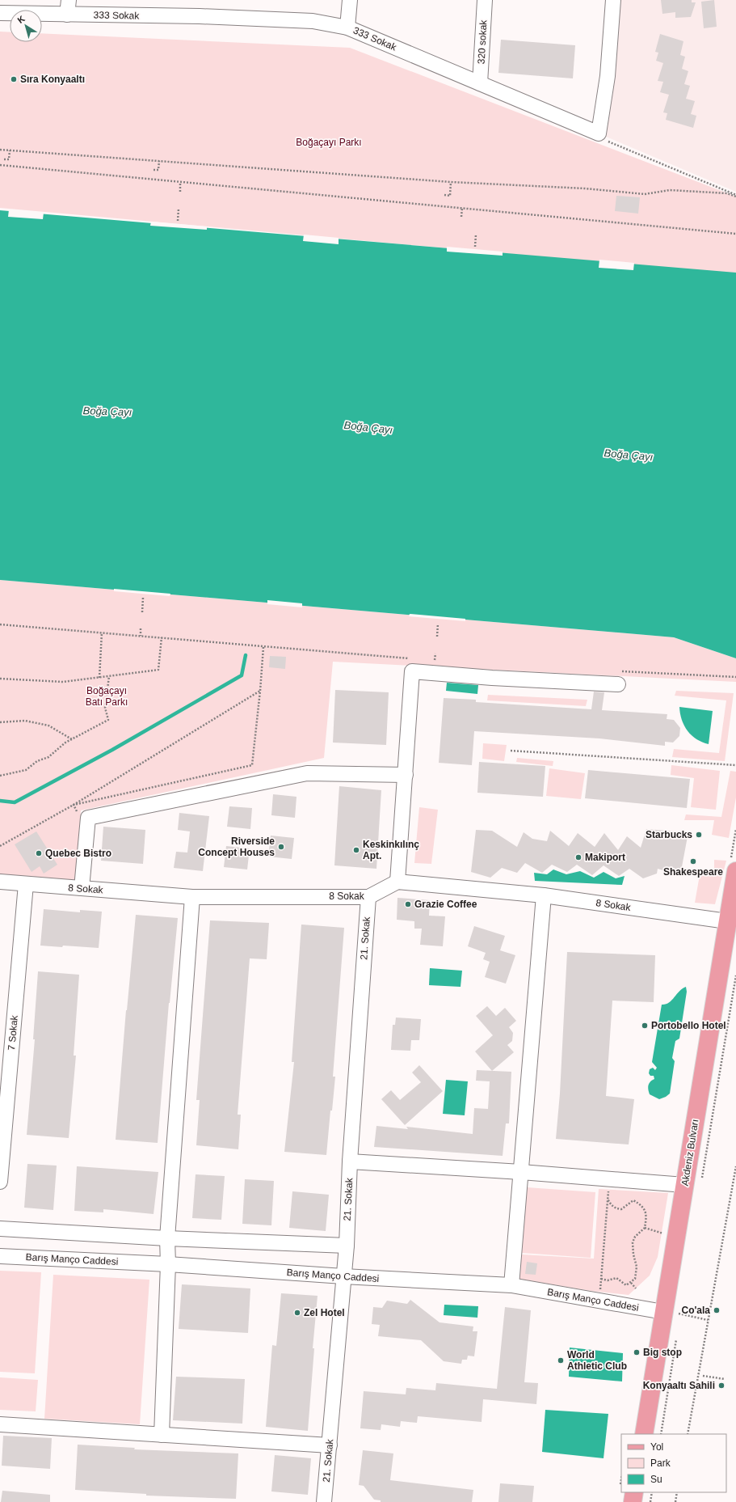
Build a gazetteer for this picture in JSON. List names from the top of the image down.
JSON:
{
  "streets": {
    "main road": ["Akdeniz Bulvarı"],
    "street": [
      "333 Sokak",
      "320 sokak",
      "8 Sokak",
      "21. Sokak",
      "7 Sokak",
      "Barış Manço Caddesi"
    ]
  },
  "crossings": [
    ["333 Sokak", "320 sokak"],
    ["8 Sokak", "21. Sokak"],
    ["8 Sokak", "7 Sokak"],
    ["8 Sokak", "Akdeniz Bulvarı"],
    ["21. Sokak", "Barış Manço Caddesi"],
    ["Akdeniz Bulvarı", "Barış Manço Caddesi"]
  ],
  "water": ["Boğa Çayı"],
  "parks": ["Boğaçayı Parkı", "Boğaçayı Batı Parkı"],
  "places": [
    "Sıra Konyaaltı",
    "Starbucks",
    "Riverside Concept Houses",
    "Keskinkılınç Apt.",
    "Quebec Bistro",
    "Makiport",
    "Shakespeare",
    "Grazie Coffee",
    "Portobello Hotel",
    "Co'ala",
    "Zel Hotel",
    "Big stop",
    "World Athletic Club",
    "Konyaaltı Sahili"
  ],
  "legend": ["Yol", "Park", "Su"],
  "north": "top left"
}
